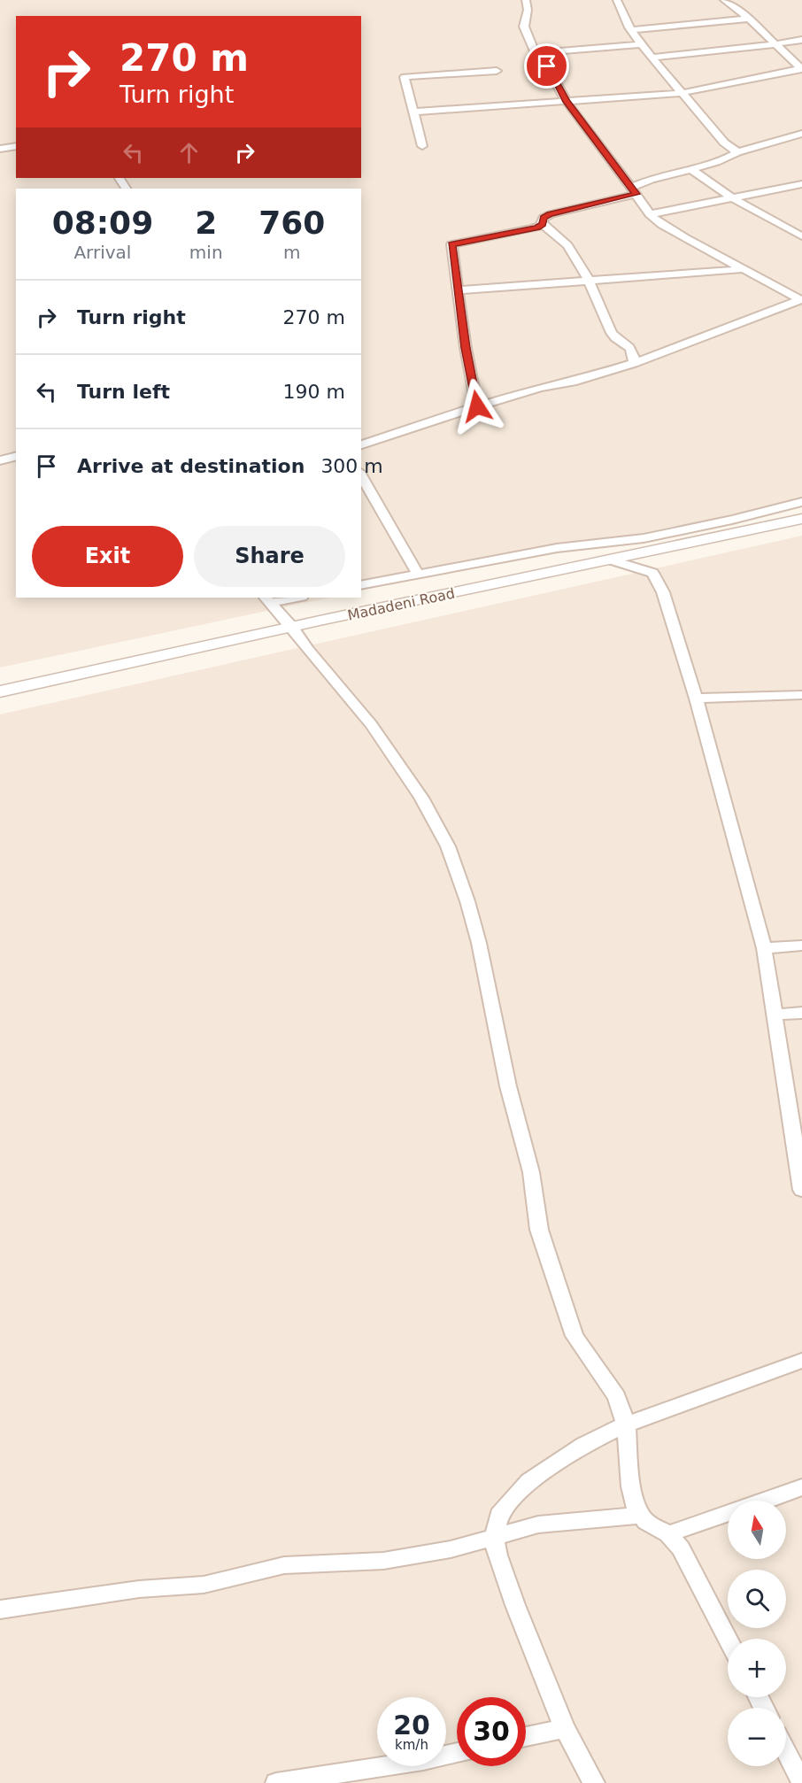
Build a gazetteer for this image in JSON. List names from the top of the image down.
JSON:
{
  "streets": {
    "street": ["Madadeni Road"]
  },
  "north": "top",
  "page": {
    "turn": ["270 m", "Turn right"],
    "eta": [
      "08:09",
      "Arrival",
      "2",
      "min",
      "760",
      "m"
    ],
    "list": [
      {
        "name": "Turn right",
        "value": "270 m"
      },
      {
        "name": "Turn left",
        "value": "190 m"
      },
      {
        "name": "Arrive at destination",
        "value": "300 m"
      }
    ],
    "buttons": ["Exit", "Share"],
    "map_buttons": ["+", "−"],
    "speed": "20 km/h",
    "limit": "30"
  }
}
